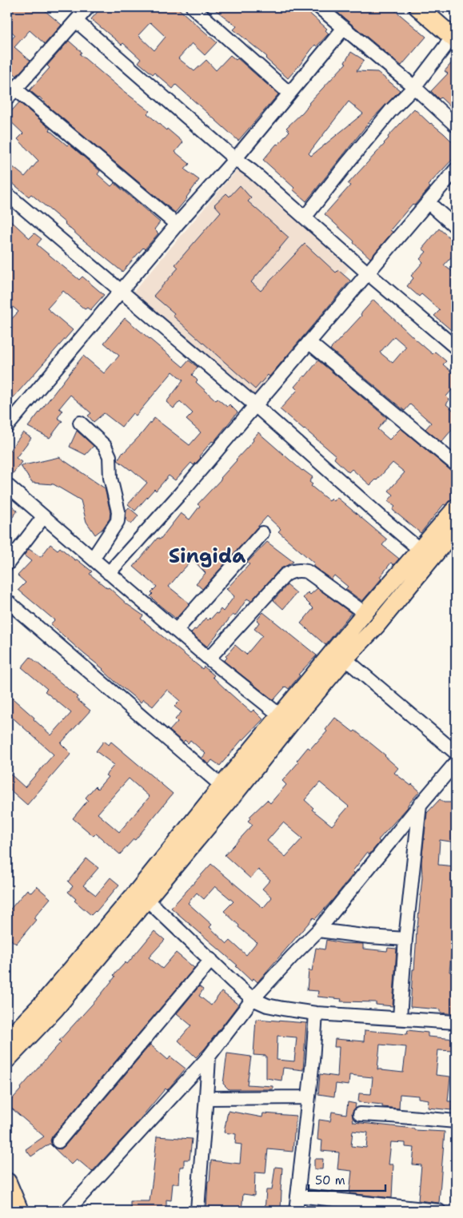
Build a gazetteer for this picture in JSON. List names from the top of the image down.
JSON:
{
  "districts": ["Singida"],
  "scale_bar": "50 m"
}
